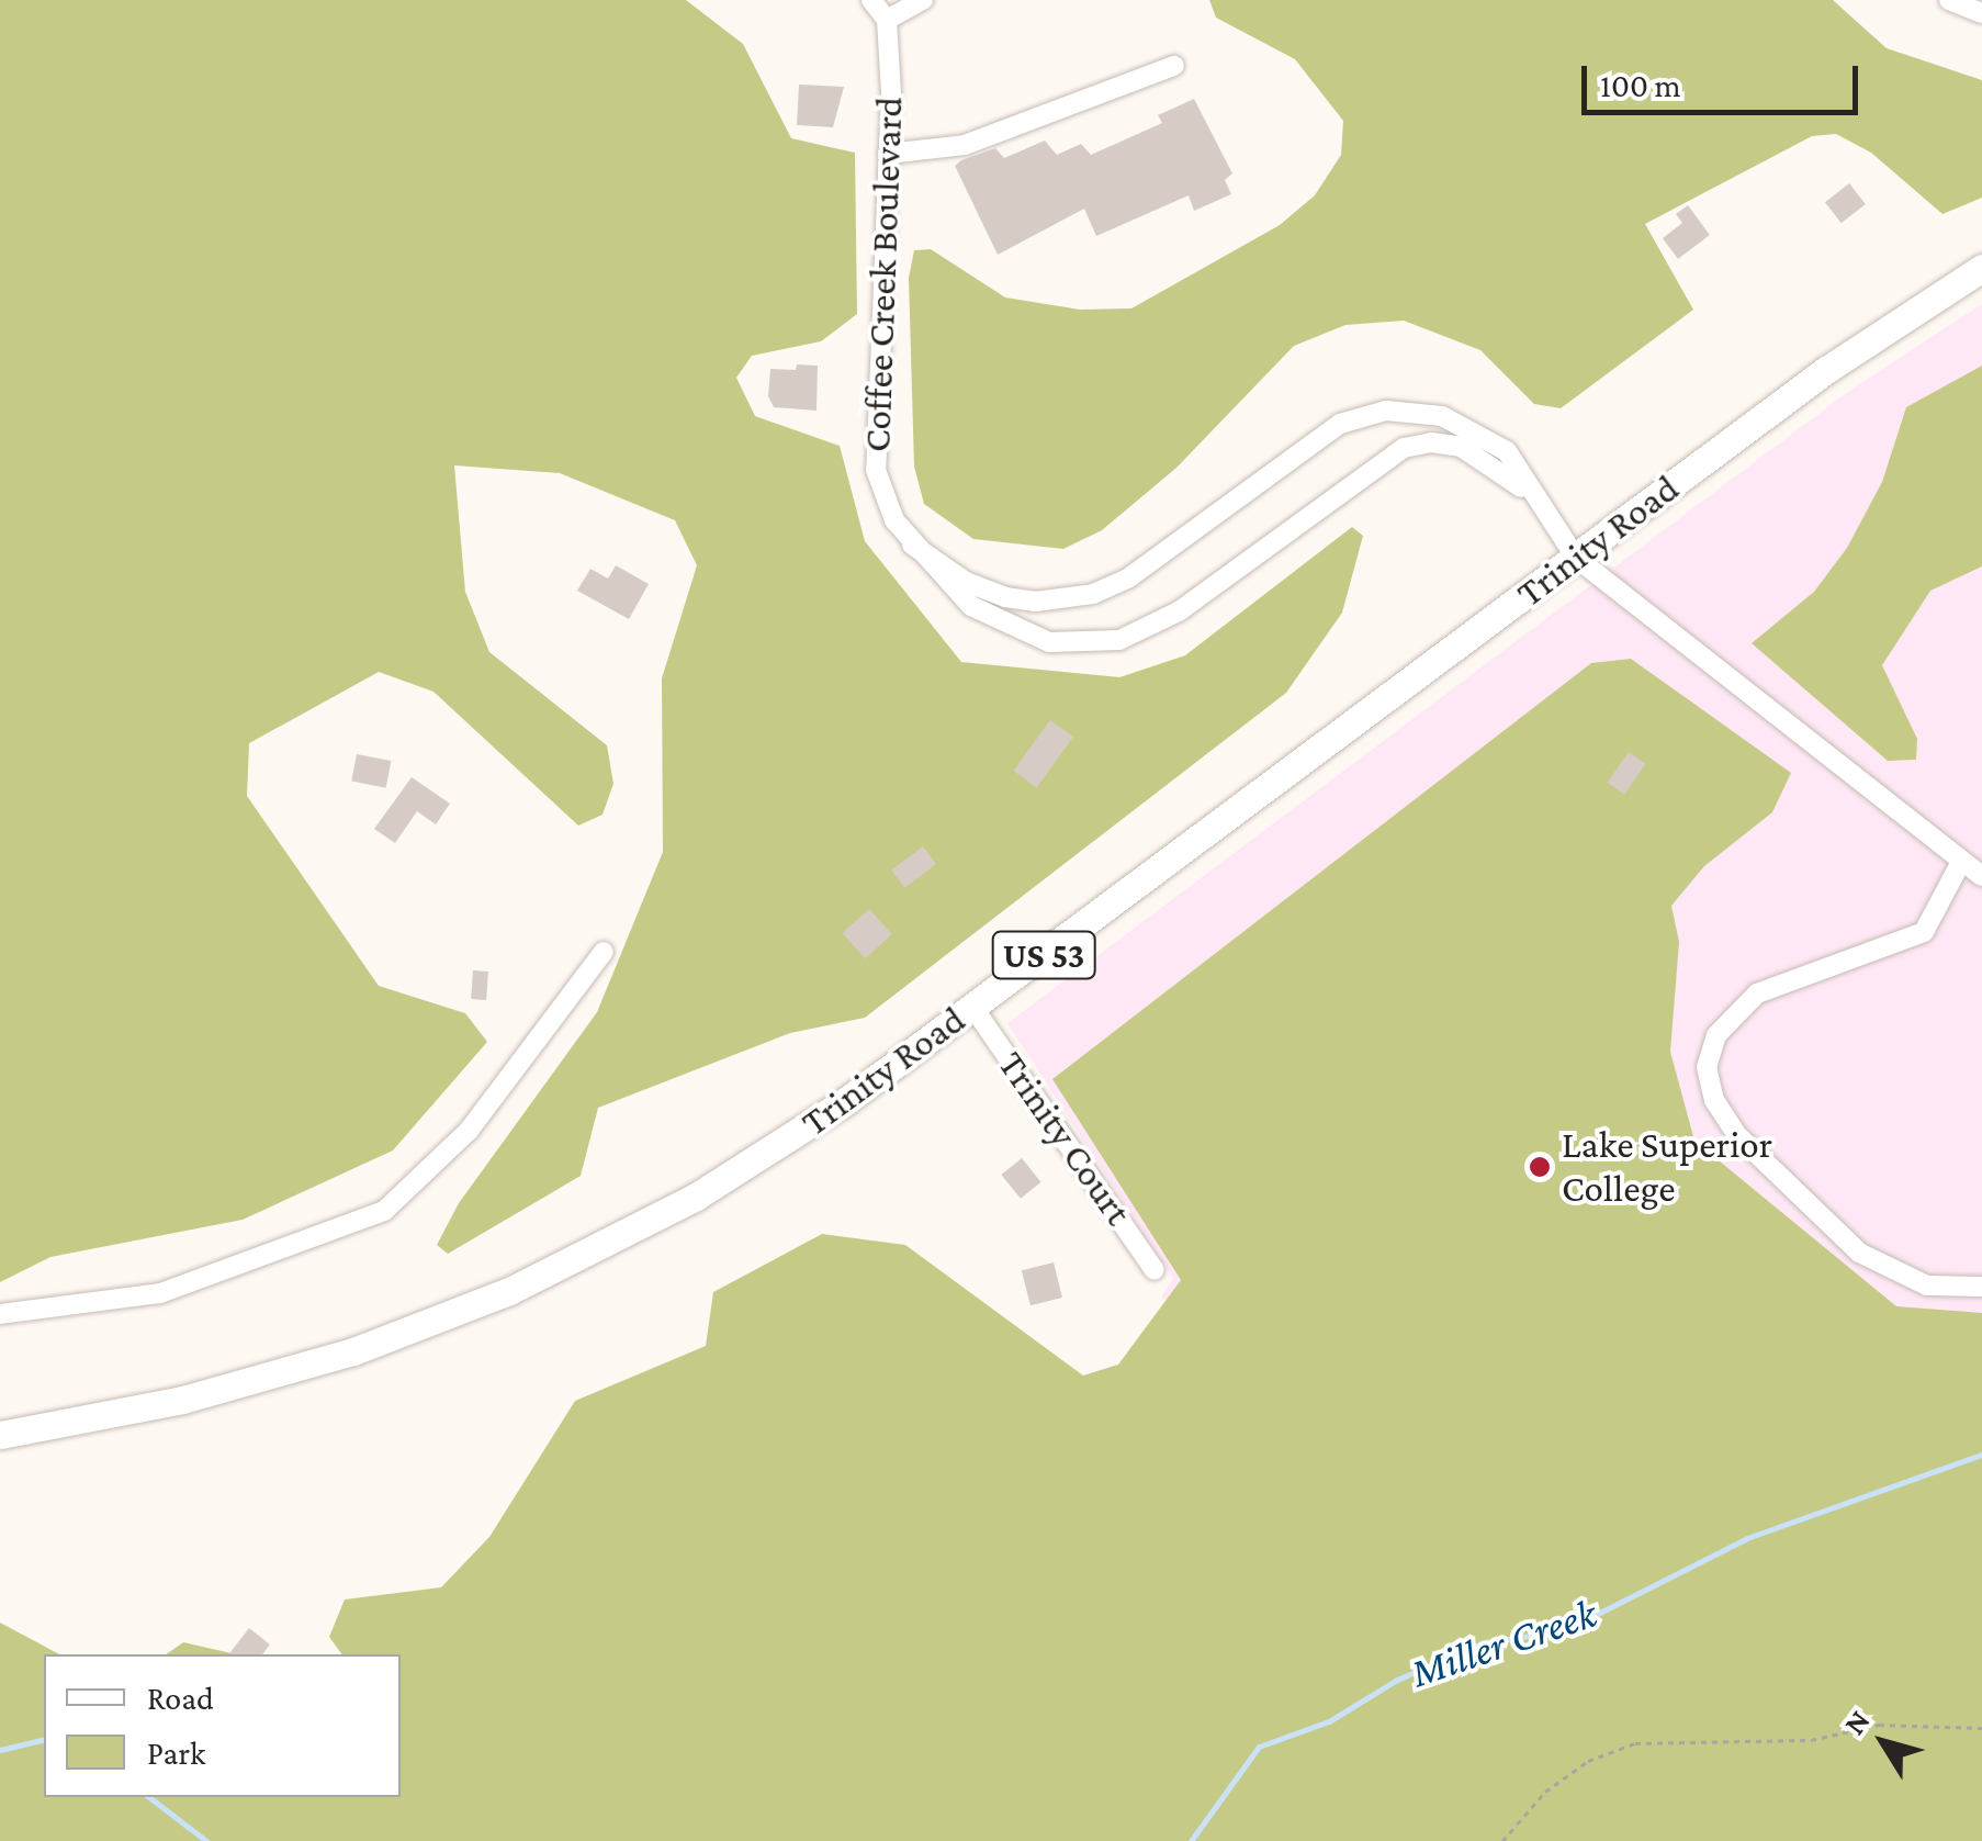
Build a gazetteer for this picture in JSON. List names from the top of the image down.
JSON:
{
  "streets": {
    "highway": ["Trinity Road", "US 53"],
    "street": ["Coffee Creek Boulevard", "Trinity Court"]
  },
  "crossings": [
    ["Coffee Creek Boulevard", "Trinity Road"],
    ["Trinity Road", "Trinity Court"]
  ],
  "water": ["Miller Creek"],
  "places": ["Lake Superior College"],
  "legend": ["Road", "Park"],
  "scale_bar": "100 m",
  "north": "top left"
}
